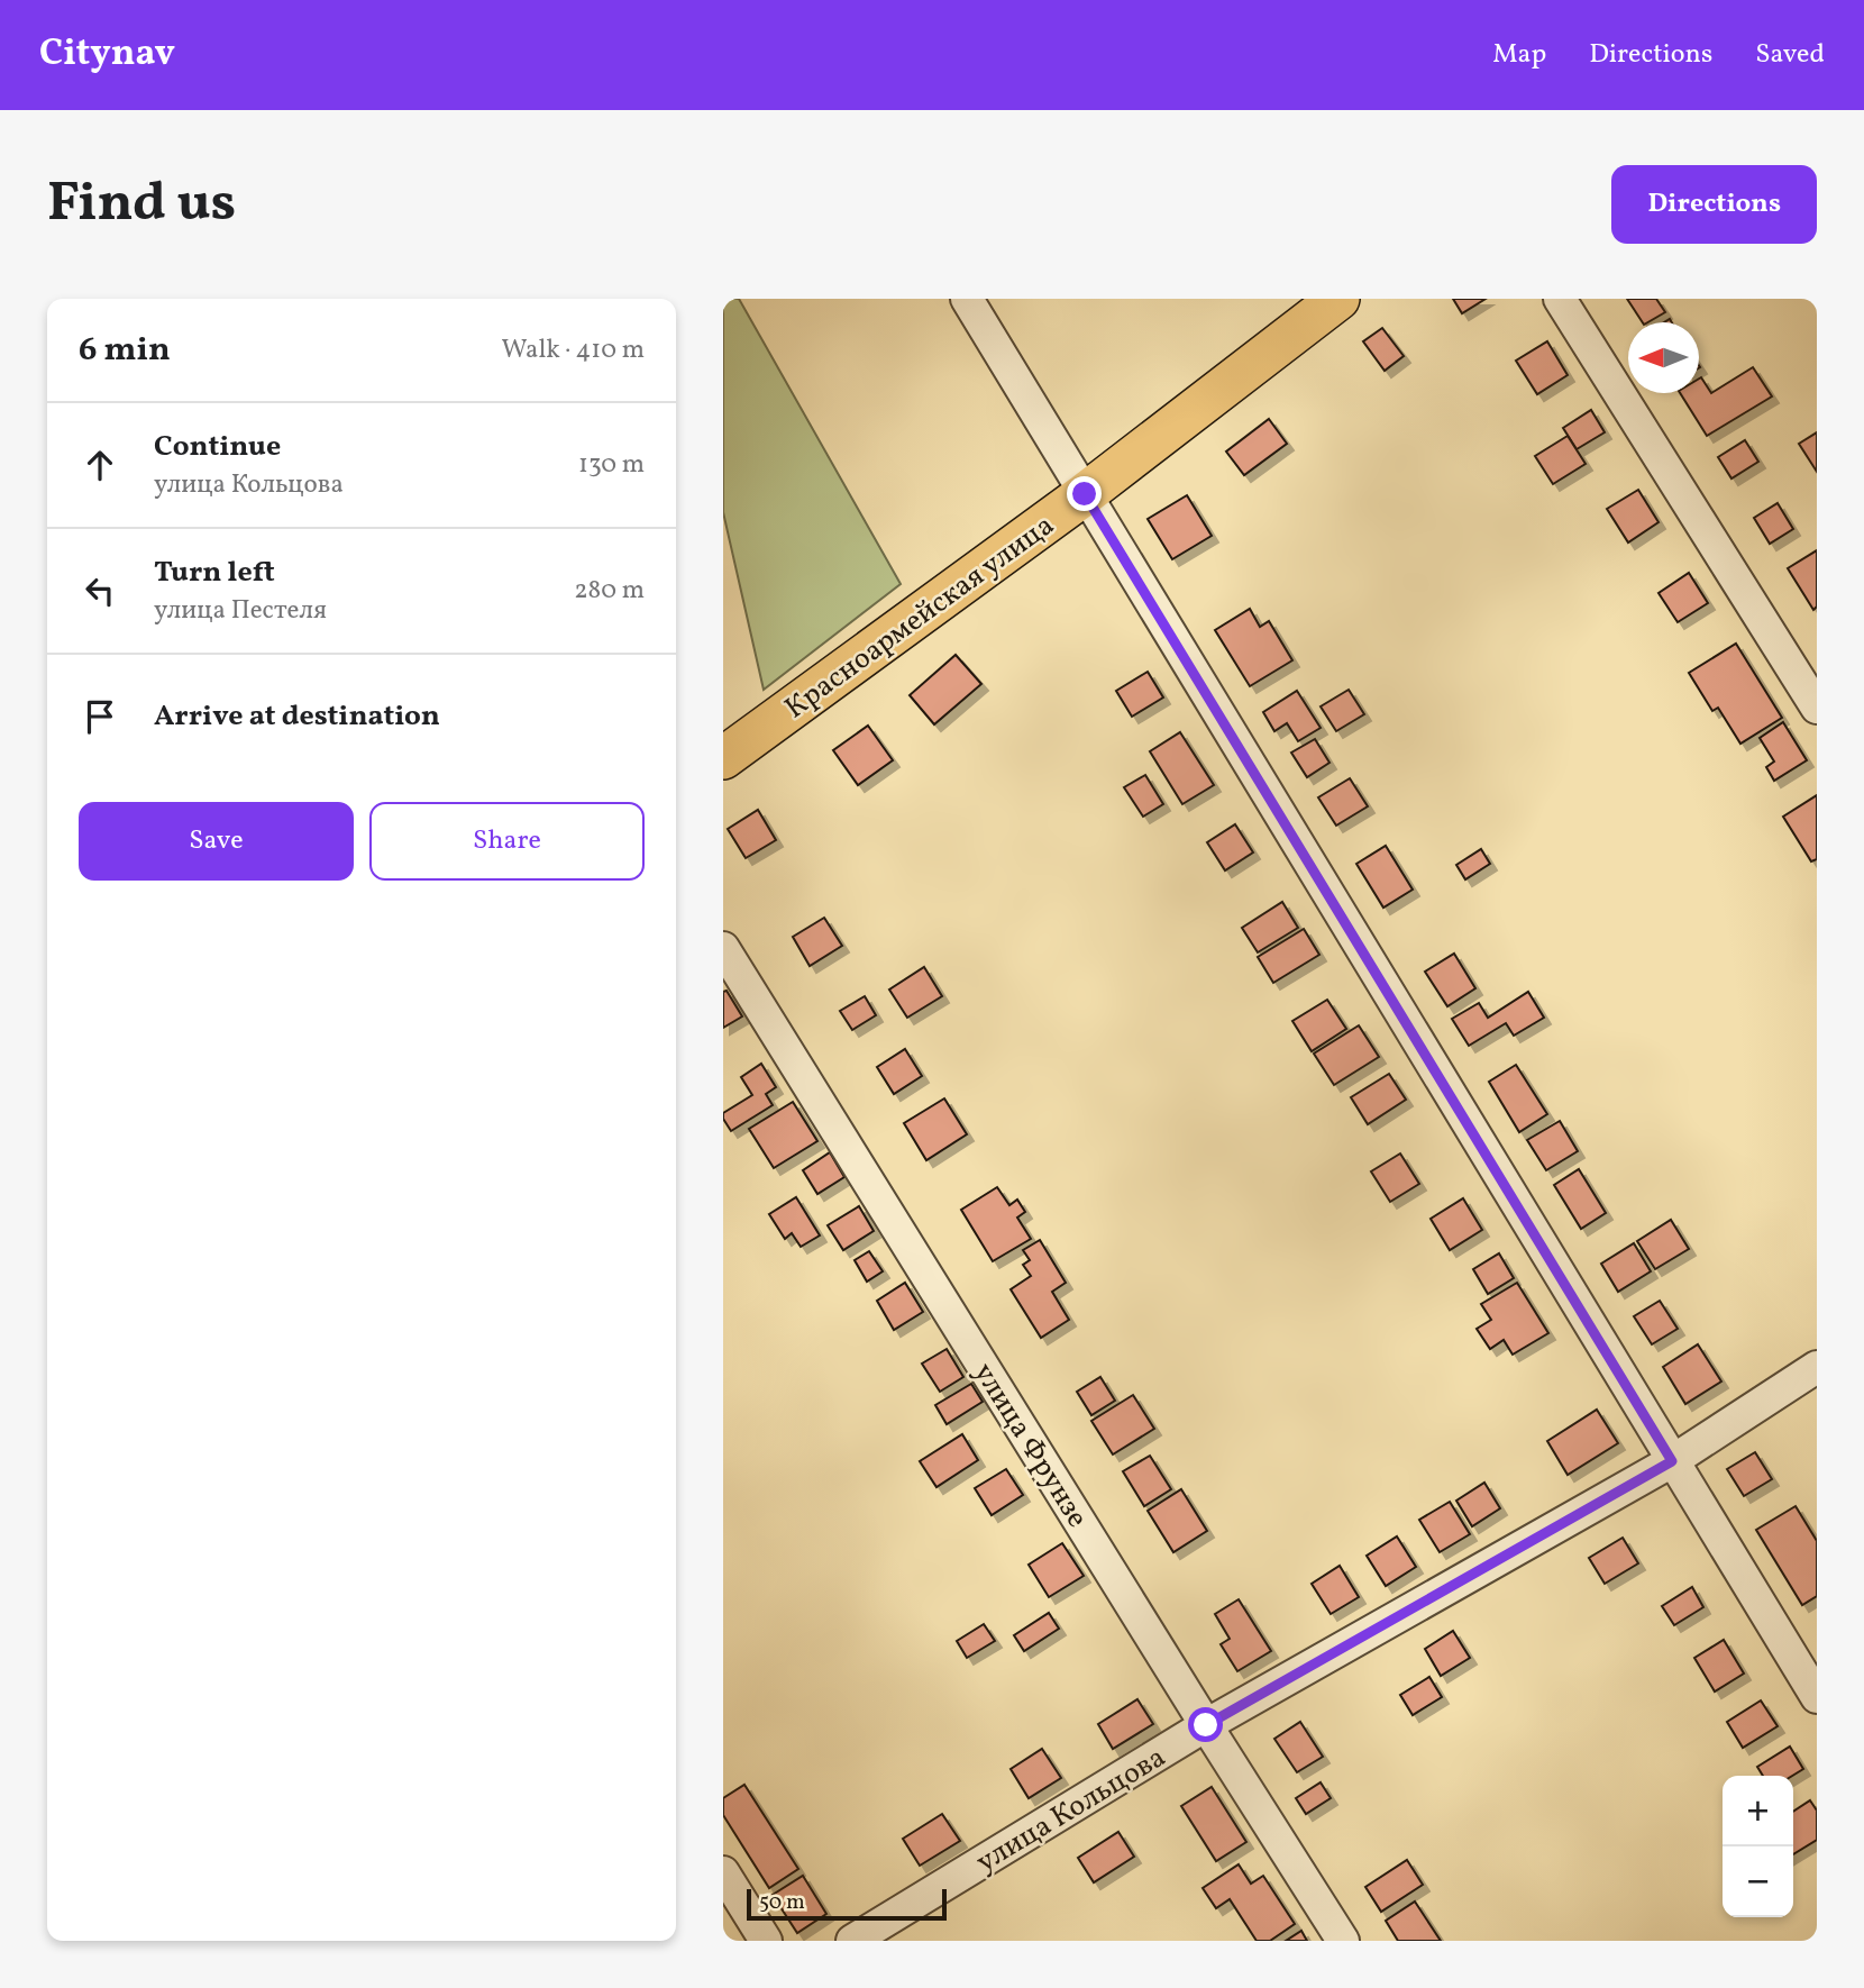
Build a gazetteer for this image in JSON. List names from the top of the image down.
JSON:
{
  "streets": {
    "main road": ["Красноармейская улица"],
    "street": ["улица Фрунзе", "улица Кольцова"]
  },
  "crossings": [
    ["улица Фрунзе", "улица Кольцова"]
  ],
  "scale_bar": "50 m",
  "north": "left",
  "page": {
    "header": "Citynav",
    "nav": ["Map", "Directions", "Saved"],
    "buttons": [
      "Directions",
      ["Save", "Share"]
    ],
    "title": "Find us",
    "heading": ["6 min", "Walk · 410 m"],
    "list": [
      ["Continue", "улица Кольцова", "130 m"],
      ["Turn left", "улица Пестеля", "280 m"],
      "Arrive at destination"
    ],
    "map_buttons": ["+", "−"],
    "scale": "50 m"
  }
}
